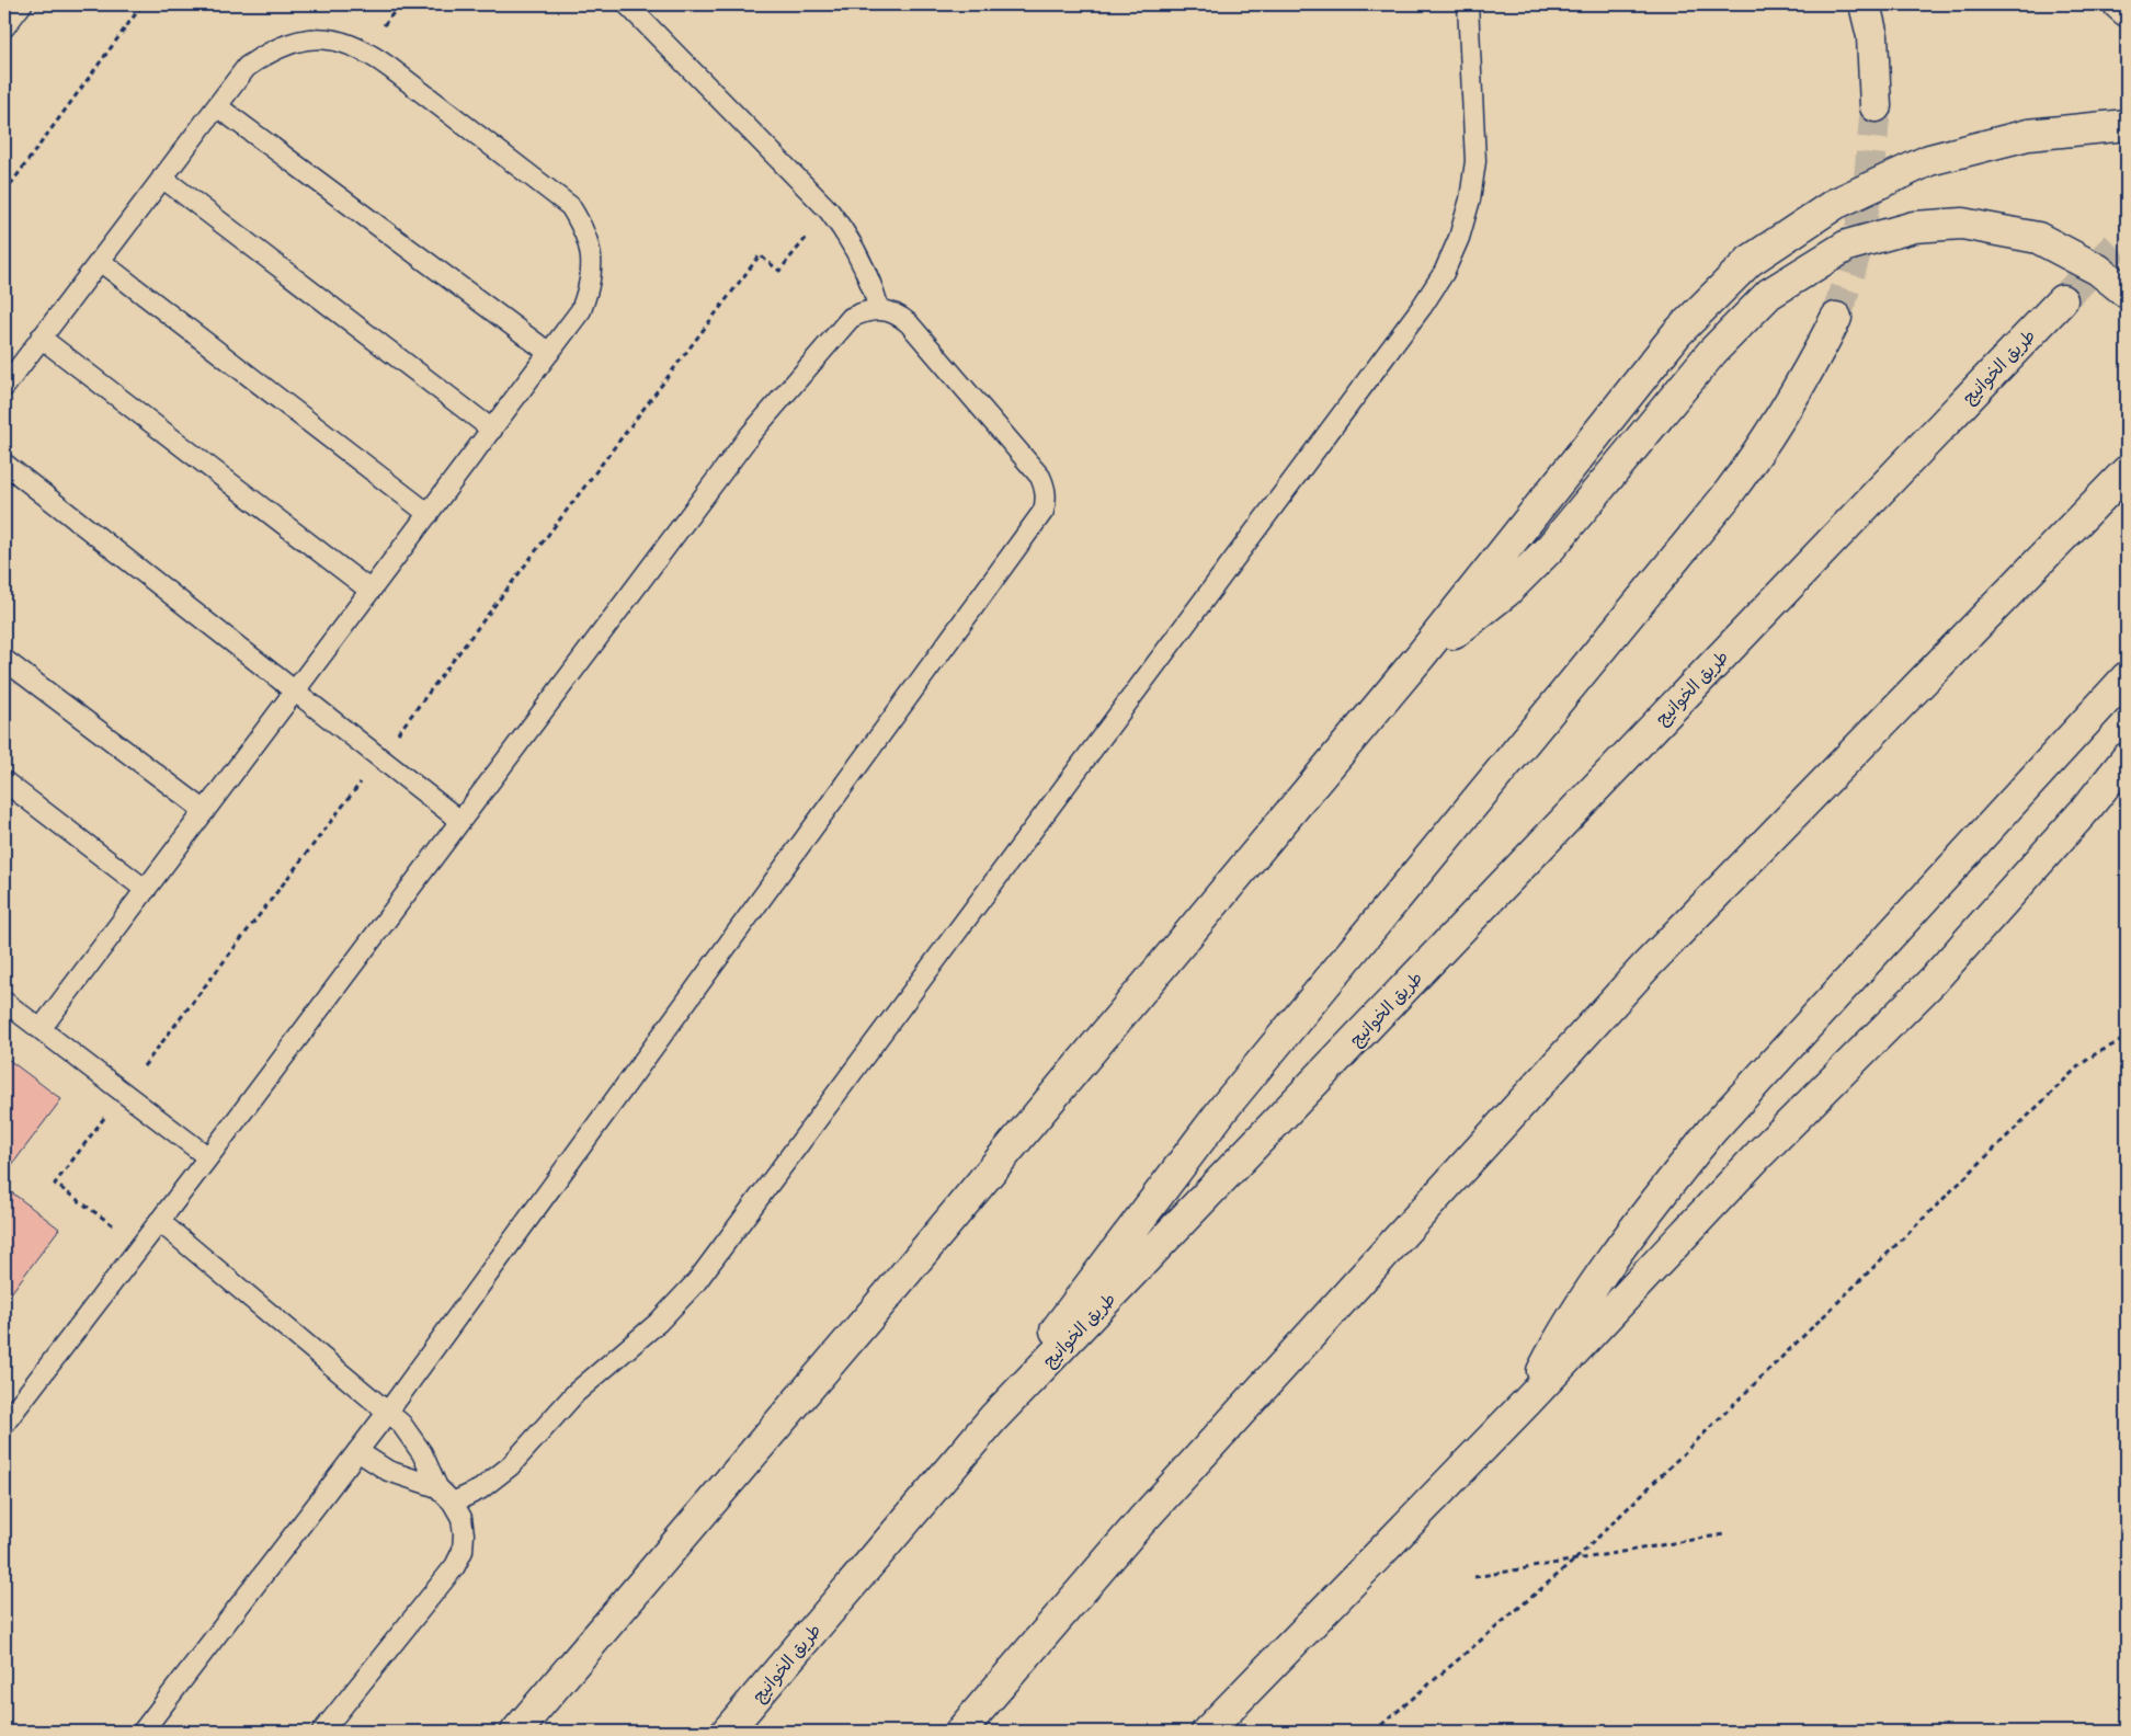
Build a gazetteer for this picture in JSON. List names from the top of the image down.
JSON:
{
  "streets": {
    "main road": ["طريق الخوانيج"]
  }
}
